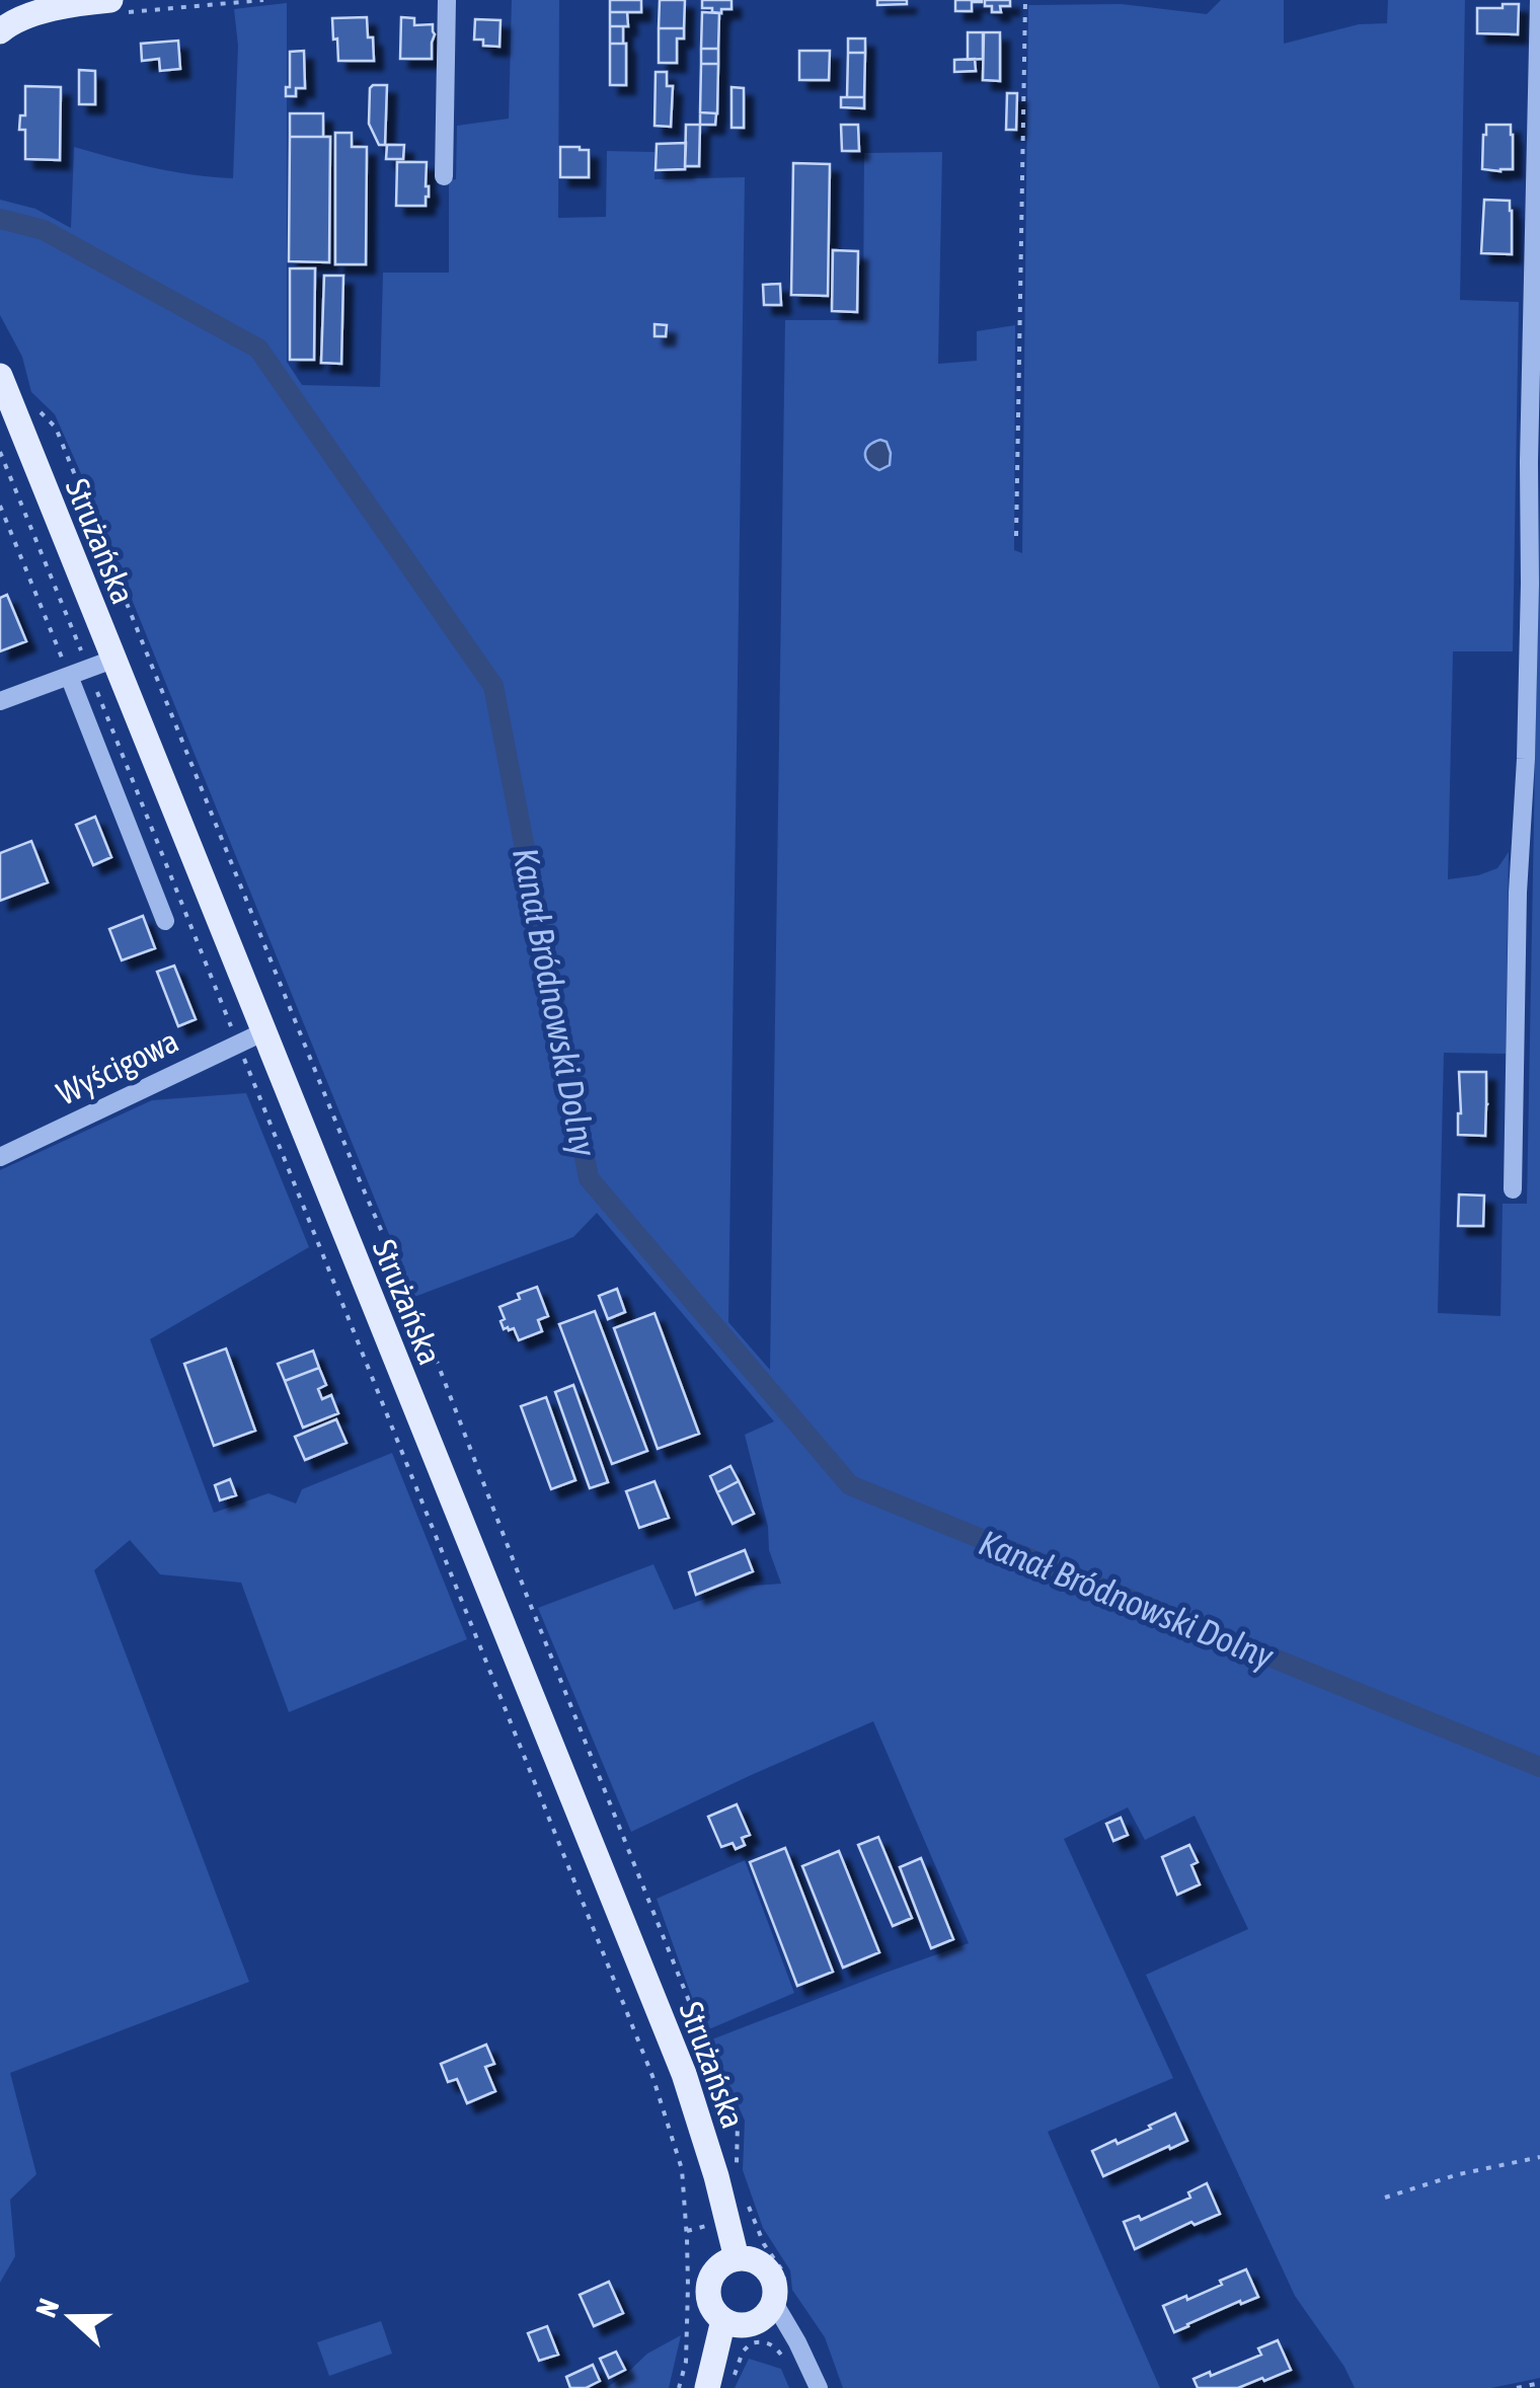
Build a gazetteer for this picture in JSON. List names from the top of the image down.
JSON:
{
  "streets": {
    "main road": ["Strużańska"],
    "street": ["Wyścigowa"]
  },
  "crossings": [
    ["Strużańska", "Wyścigowa"]
  ],
  "water": ["Kanał Bródnowski Dolny"],
  "north": "left"
}
